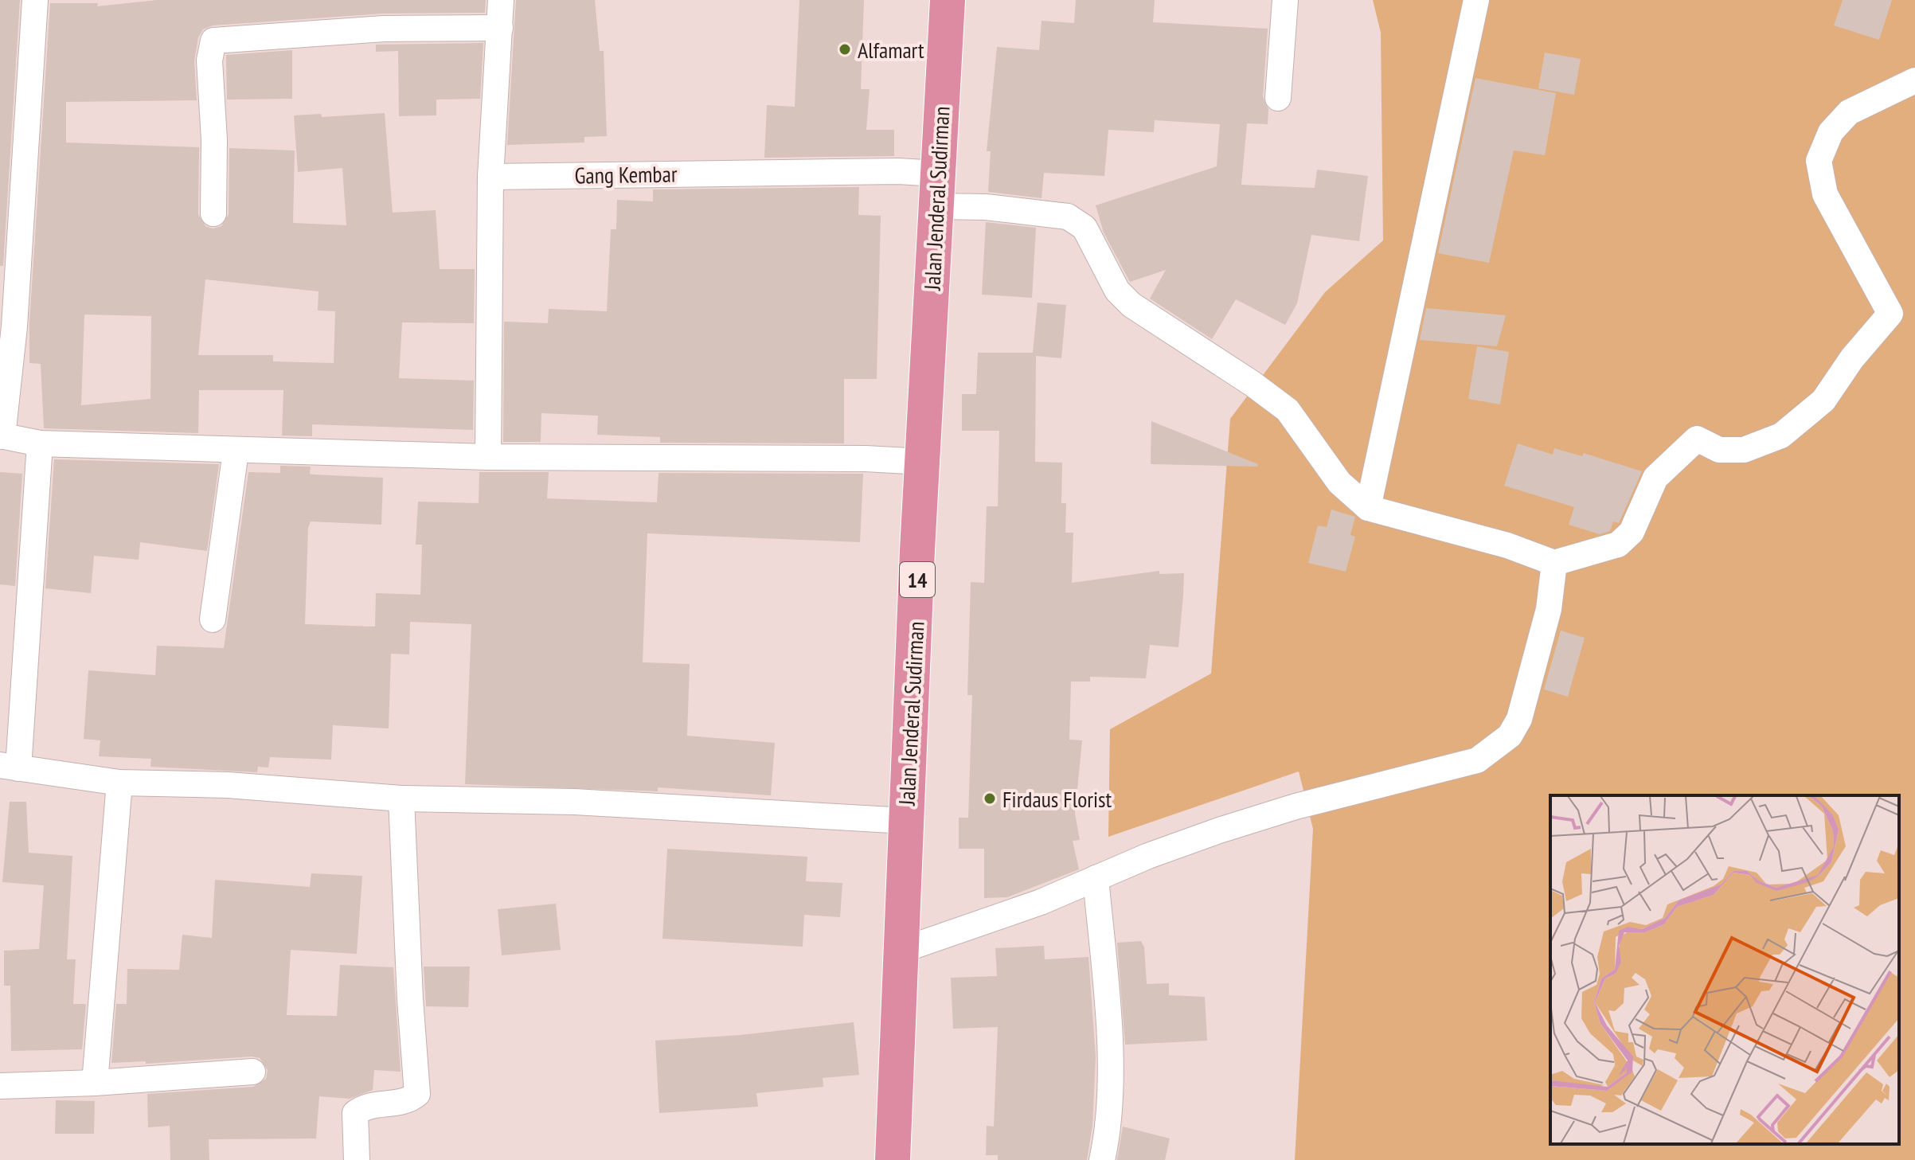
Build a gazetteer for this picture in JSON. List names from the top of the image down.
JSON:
{
  "streets": {
    "highway": ["Jalan Jenderal Sudirman", "14"],
    "street": ["Gang Kembar"]
  },
  "crossings": [
    ["Gang Kembar", "Jalan Jenderal Sudirman"]
  ],
  "places": ["Alfamart", "Firdaus Florist"]
}
